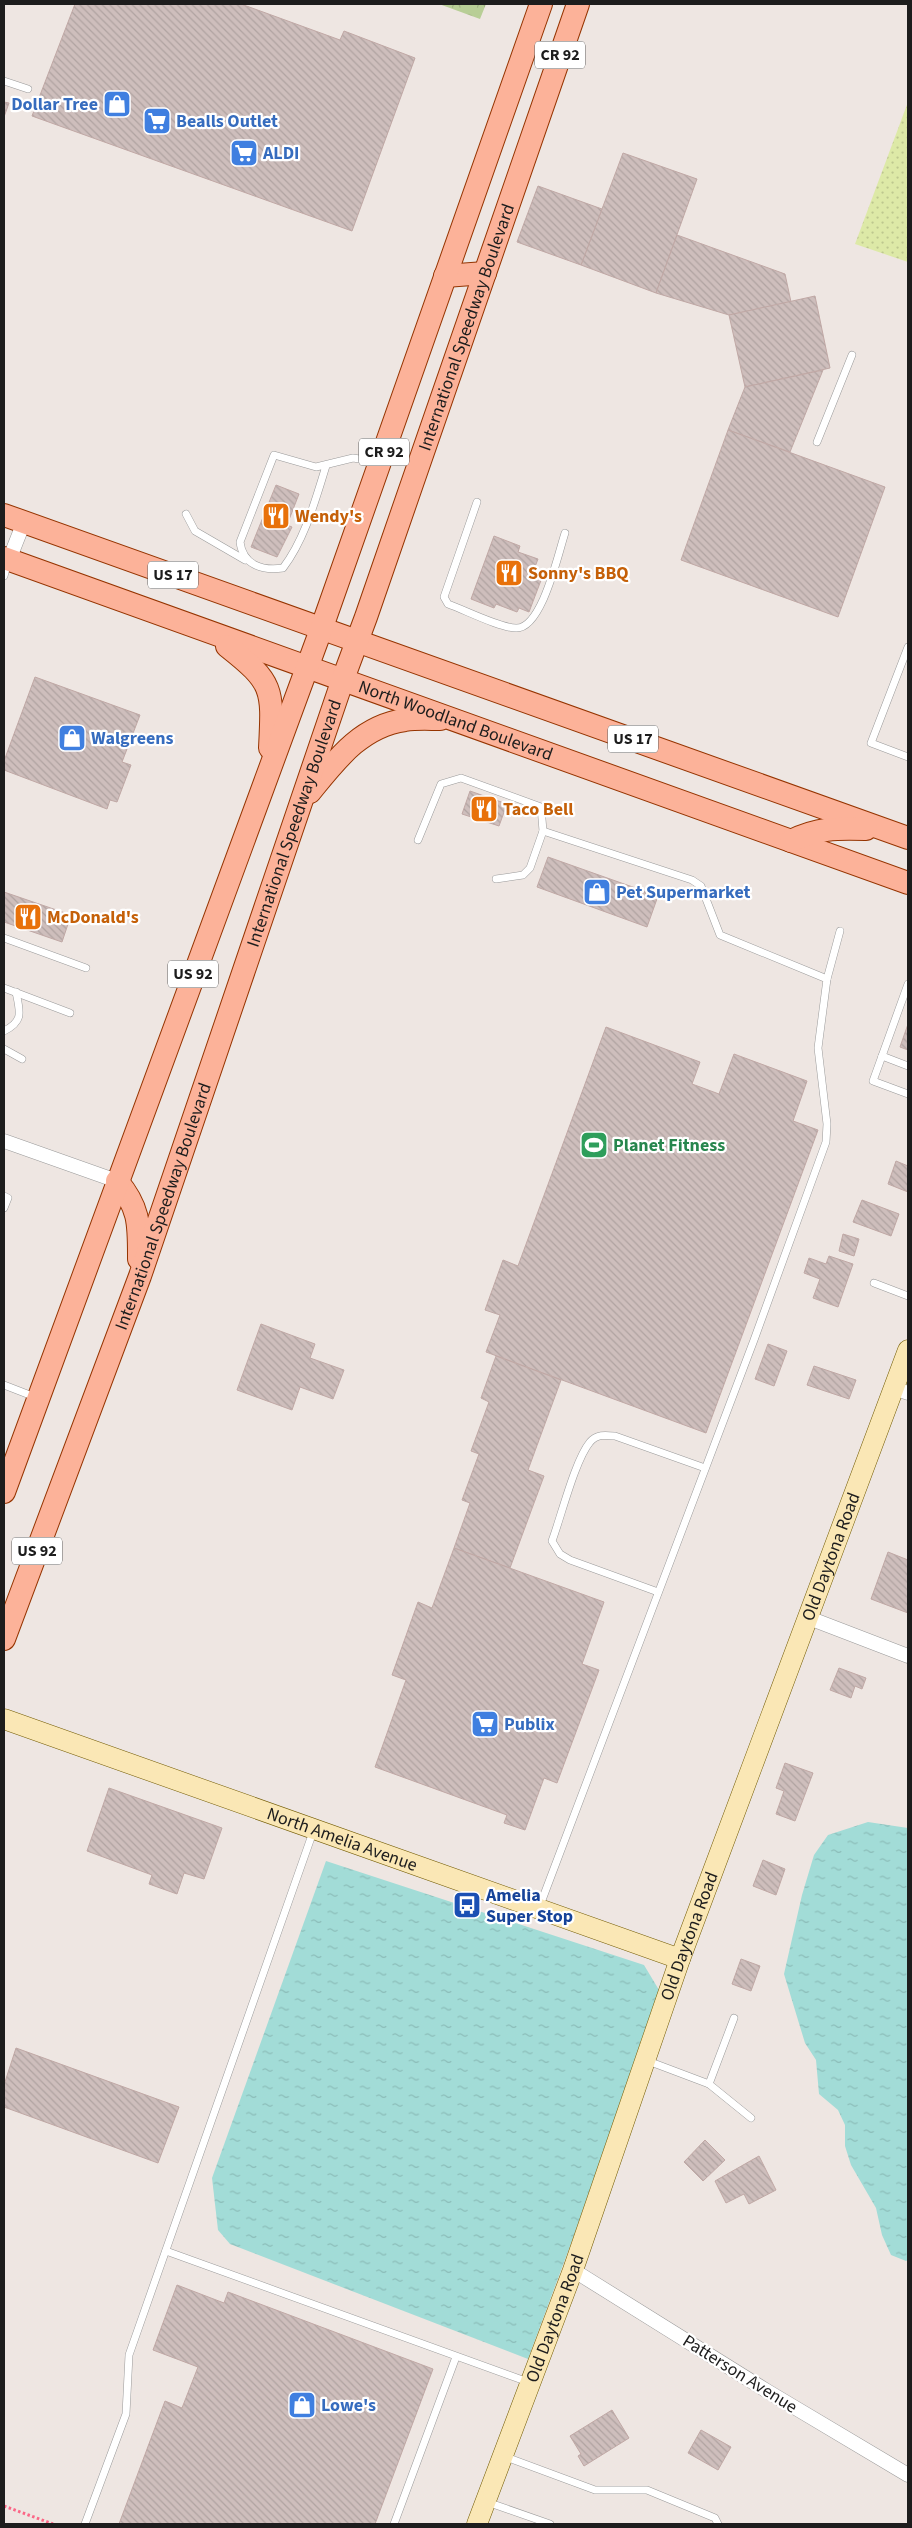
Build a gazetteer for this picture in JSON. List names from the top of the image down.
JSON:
{
  "streets": {
    "main road": [
      "CR 92",
      "International Speedway Boulevard",
      "US 17",
      "North Woodland Boulevard",
      "US 92"
    ],
    "street": ["Old Daytona Road", "North Amelia Avenue", "Patterson Avenue"]
  },
  "crossings": [
    ["International Speedway Boulevard", "US 17"],
    ["International Speedway Boulevard", "North Woodland Boulevard"],
    ["International Speedway Boulevard", "US 92"],
    ["North Woodland Boulevard", "US 92"],
    ["Old Daytona Road", "North Amelia Avenue"],
    ["Old Daytona Road", "Patterson Avenue"]
  ],
  "places": {
    "shop": [
      "Dollar Tree",
      "Walgreens",
      "Pet Supermarket",
      "Lowe's"
    ],
    "supermarket": ["Bealls Outlet", "ALDI", "Publix"],
    "restaurant": [
      "Wendy's",
      "Sonny's BBQ",
      "Taco Bell",
      "McDonald's"
    ],
    "sports": ["Planet Fitness"],
    "bus stop": ["Amelia Super Stop"]
  }
}
